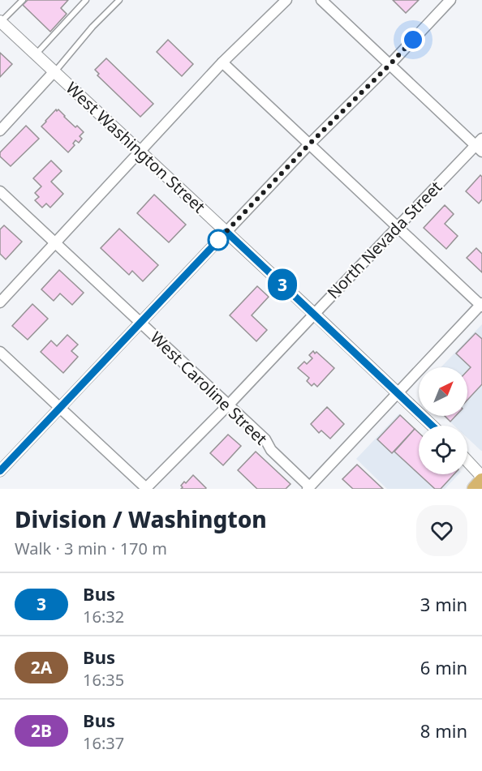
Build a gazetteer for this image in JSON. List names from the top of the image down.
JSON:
{
  "streets": {
    "street": ["West Washington Street", "North Nevada Street", "West Caroline Street"]
  },
  "crossings": [
    ["West Washington Street", "North Nevada Street"],
    ["North Nevada Street", "West Caroline Street"]
  ],
  "lines": ["bus line 3"],
  "north": "top right",
  "page": {
    "on_map": "3",
    "heading": ["Division / Washington", "Walk · 3 min · 170 m"],
    "list": [
      {
        "mark": "3",
        "name": "Bus",
        "note": "16:32",
        "value": "3 min"
      },
      {
        "mark": "2A",
        "name": "Bus",
        "note": "16:35",
        "value": "6 min"
      },
      {
        "mark": "2B",
        "name": "Bus",
        "note": "16:37",
        "value": "8 min"
      }
    ]
  }
}
